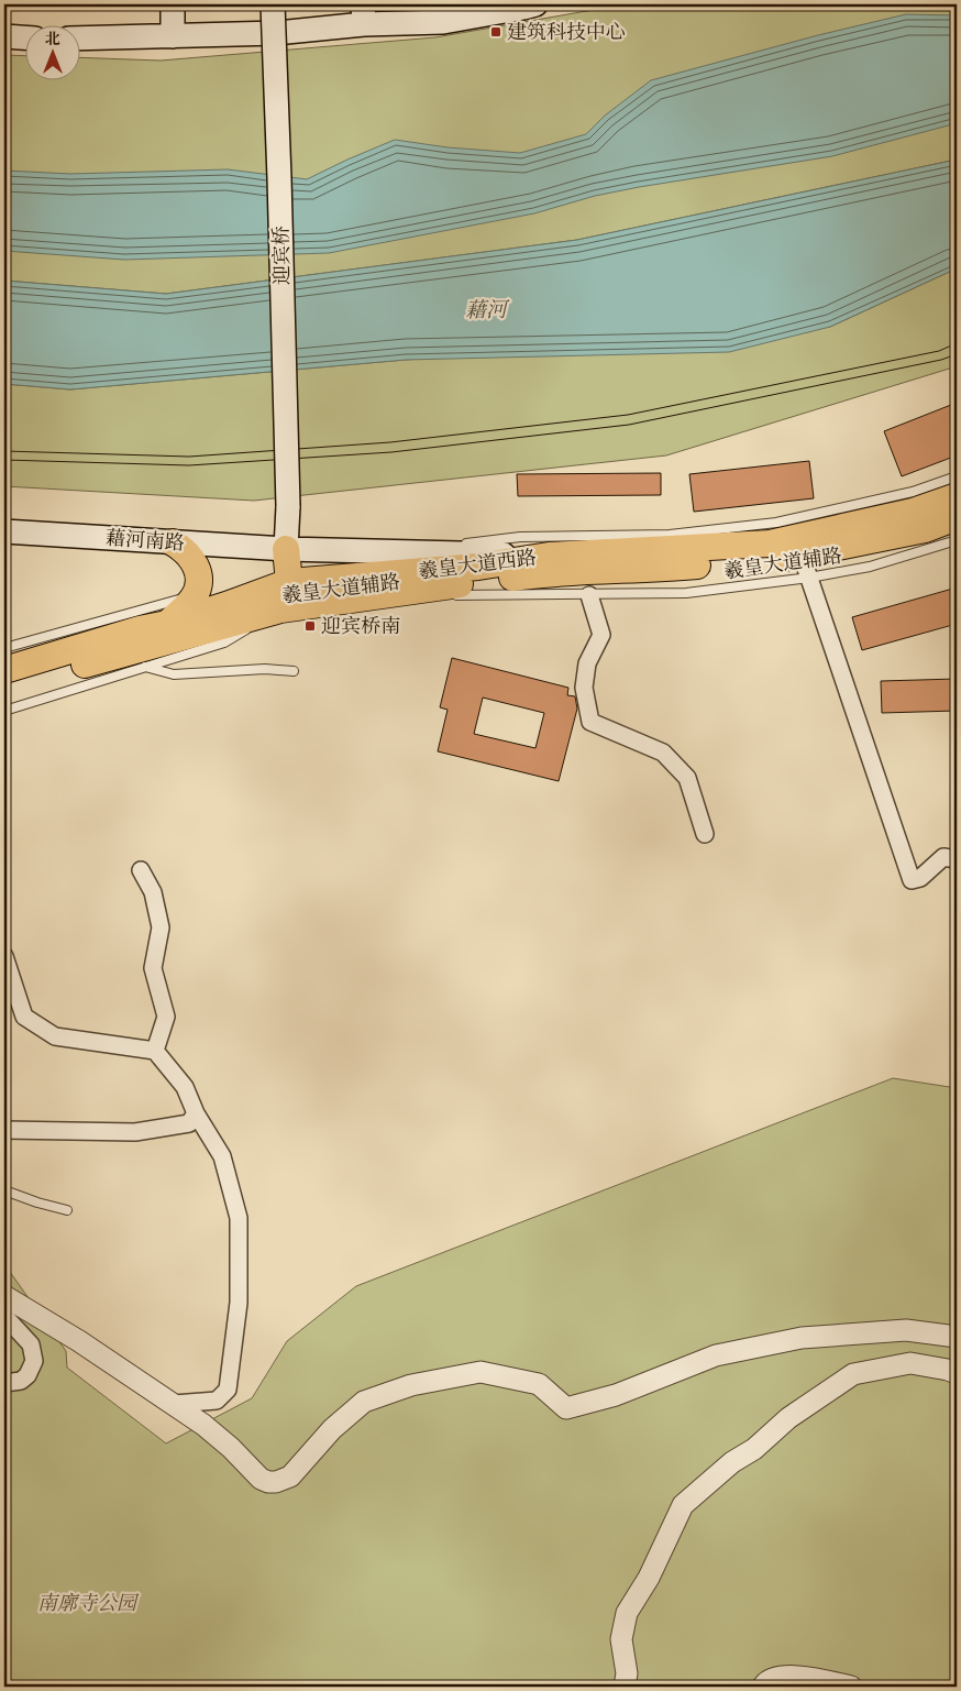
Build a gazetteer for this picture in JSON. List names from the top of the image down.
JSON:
{
  "streets": {
    "main road": ["迎宾桥", "藉河南路", "羲皇大道西路"],
    "lane": ["羲皇大道辅路"]
  },
  "crossings": [
    ["迎宾桥", "藉河南路"],
    ["藉河南路", "羲皇大道辅路"],
    ["藉河南路", "羲皇大道西路"],
    ["羲皇大道辅路", "羲皇大道西路"]
  ],
  "water": ["藉河"],
  "parks": ["南廓寺公园"],
  "places": {
    "transit": ["建筑科技中心", "迎宾桥南"]
  },
  "north": "top"
}
